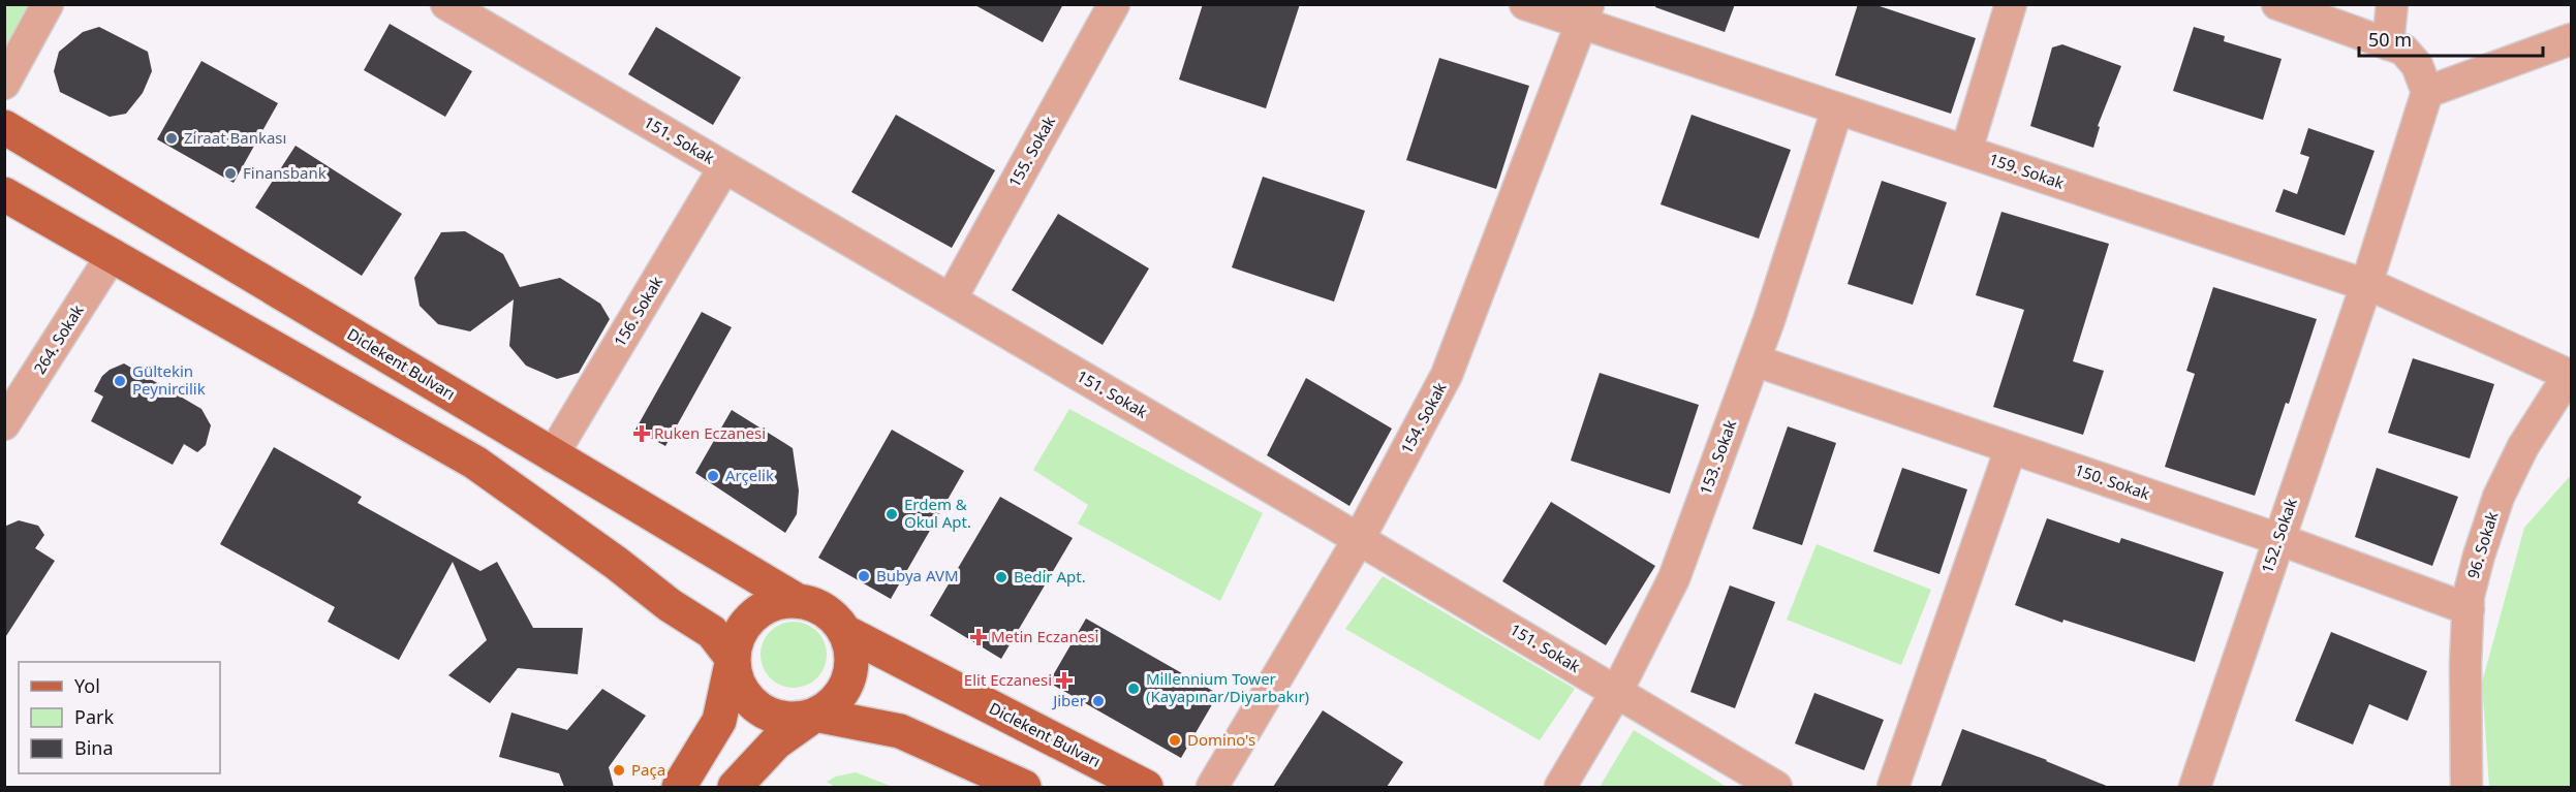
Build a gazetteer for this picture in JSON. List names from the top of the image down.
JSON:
{
  "streets": {
    "main road": ["Diclekent Bulvarı"],
    "street": [
      "151. Sokak",
      "155. Sokak",
      "159. Sokak",
      "156. Sokak",
      "264. Sokak",
      "154. Sokak",
      "153. Sokak",
      "150. Sokak",
      "152. Sokak",
      "96. Sokak"
    ]
  },
  "crossings": [
    ["151. Sokak", "155. Sokak"],
    ["151. Sokak", "156. Sokak"],
    ["151. Sokak", "154. Sokak"],
    ["151. Sokak", "153. Sokak"],
    ["159. Sokak", "154. Sokak"],
    ["159. Sokak", "153. Sokak"],
    ["159. Sokak", "152. Sokak"],
    ["159. Sokak", "96. Sokak"],
    ["156. Sokak", "Diclekent Bulvarı"],
    ["153. Sokak", "150. Sokak"],
    ["150. Sokak", "152. Sokak"],
    ["150. Sokak", "96. Sokak"]
  ],
  "places": {
    "other": [
      "Ziraat Bankası",
      "Finansbank",
      "Gültekin Peynircilik",
      "Arçelik",
      "Erdem & Okul Apt.",
      "Bubya AVM",
      "Bedir Apt.",
      "Millennium Tower (Kayapınar/Diyarbakır)",
      "Jiber",
      "Domino's",
      "Paça"
    ],
    "health": ["Ruken Eczanesi", "Metin Eczanesi", "Elit Eczanesi"]
  },
  "legend": ["Yol", "Park", "Bina"],
  "scale_bar": "50 m"
}
